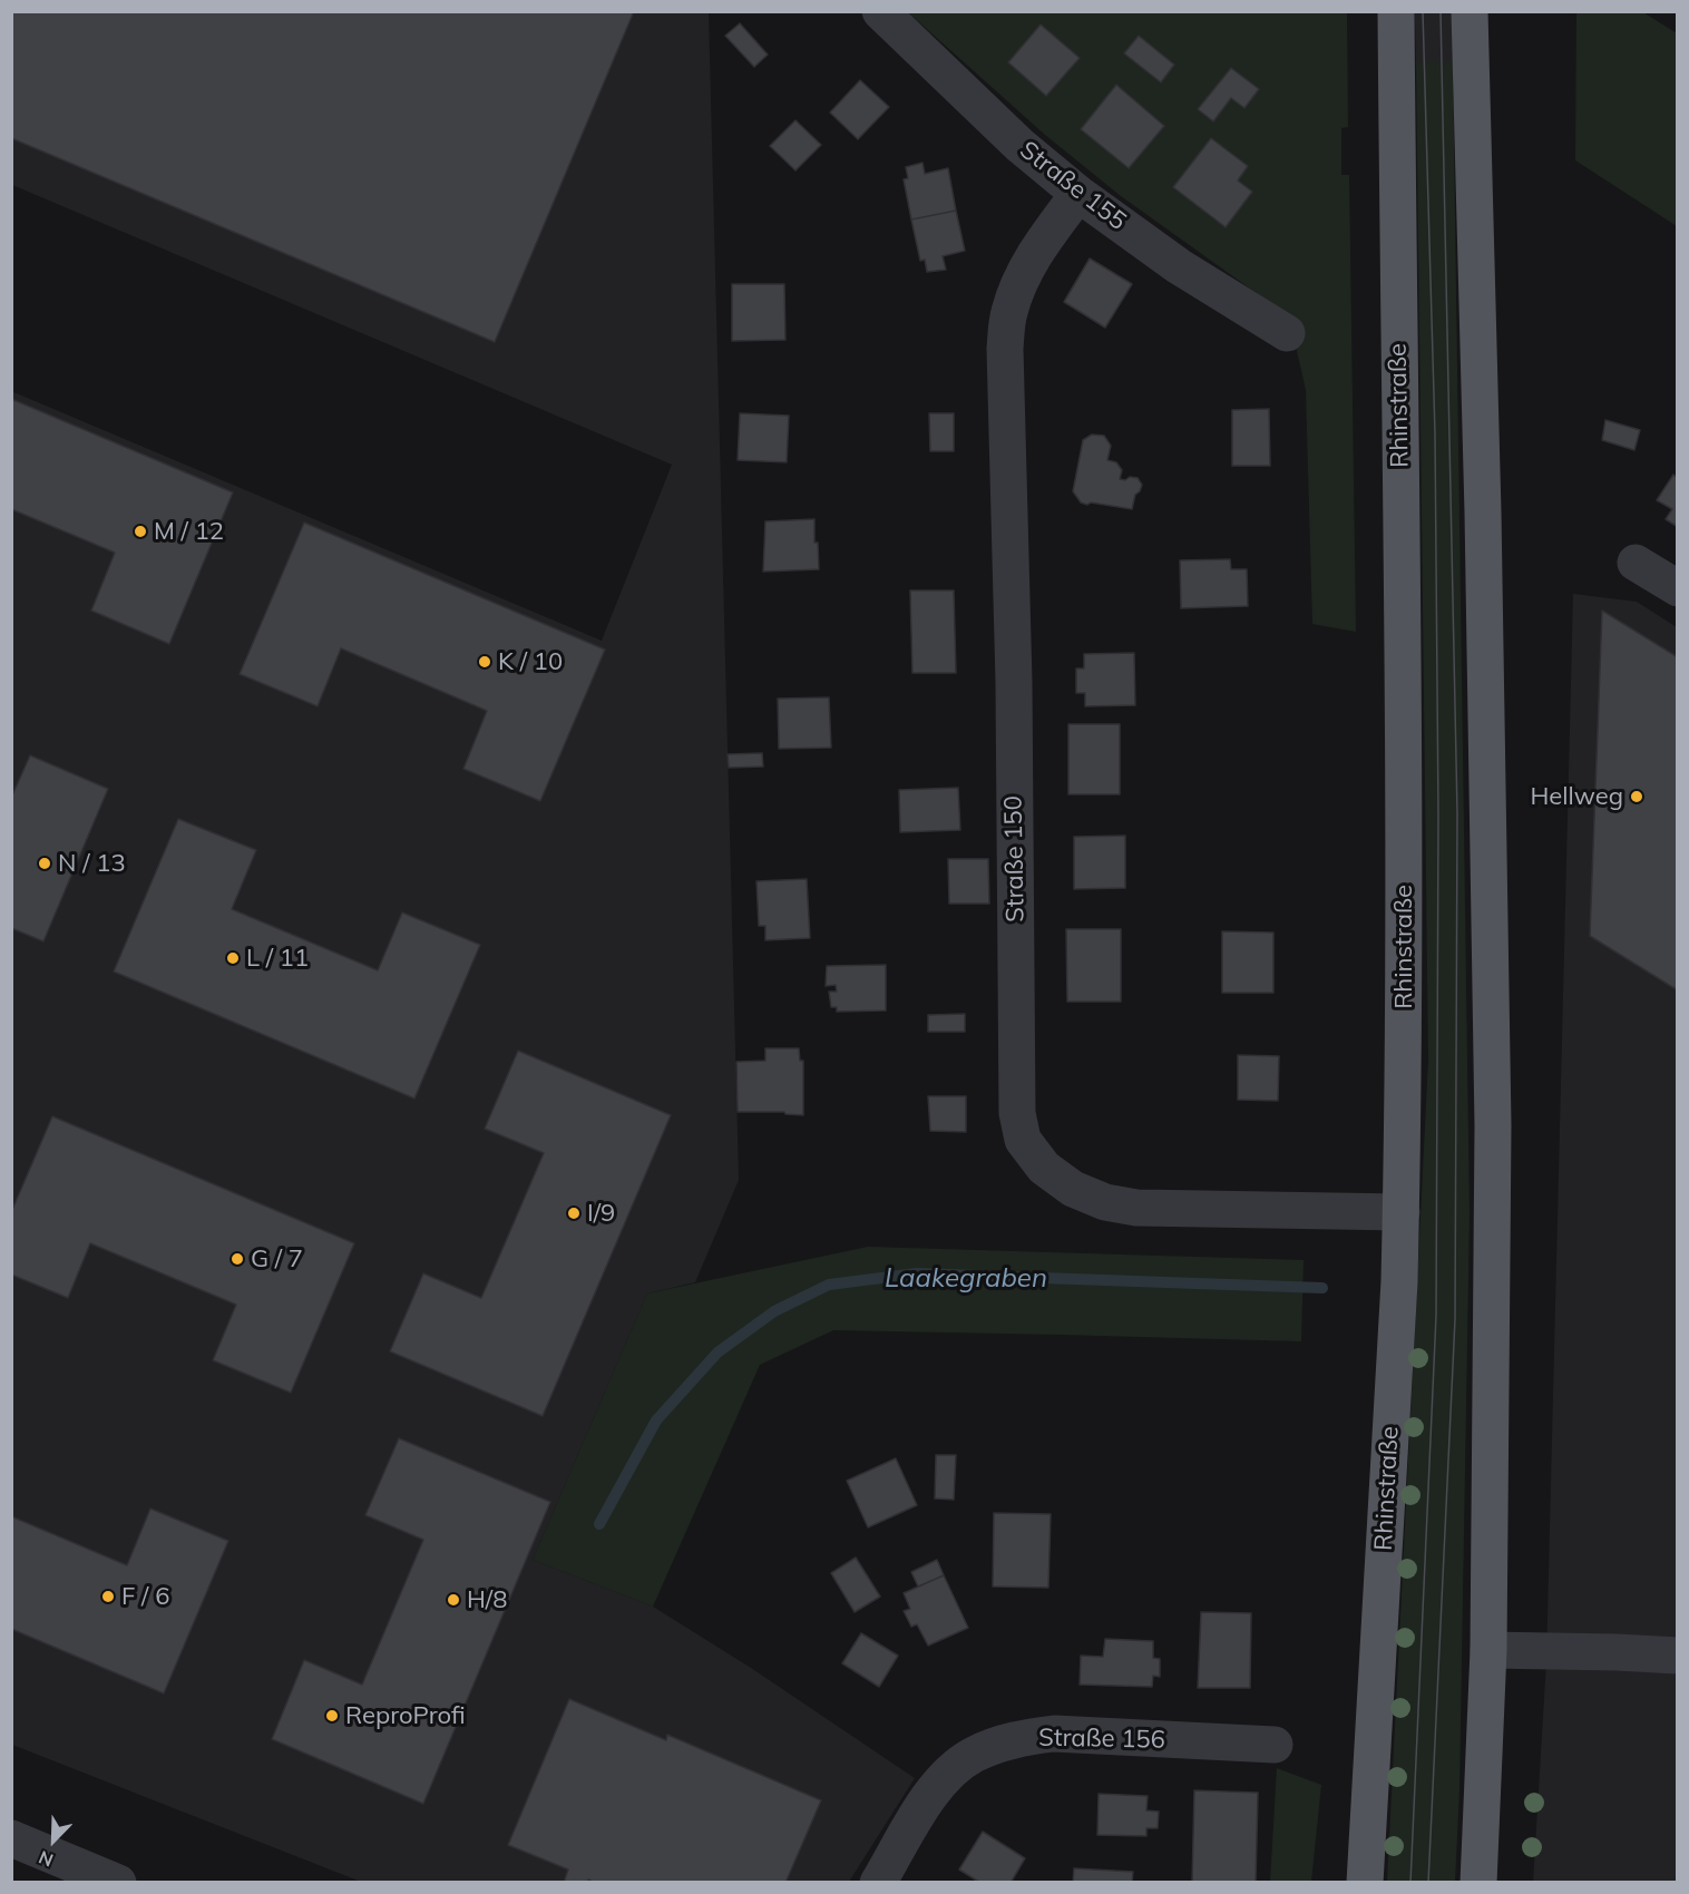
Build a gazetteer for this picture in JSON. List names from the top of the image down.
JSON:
{
  "streets": {
    "main road": ["Rhinstraße"],
    "street": ["Straße 155", "Straße 150", "Straße 156"]
  },
  "crossings": [
    ["Straße 155", "Straße 150"],
    ["Rhinstraße", "Straße 150"]
  ],
  "water": ["Laakegraben"],
  "places": [
    "M / 12",
    "K / 10",
    "Hellweg",
    "N / 13",
    "L / 11",
    "I/9",
    "G / 7",
    "F / 6",
    "H/8",
    "ReproProfi"
  ],
  "north": "bottom left"
}
